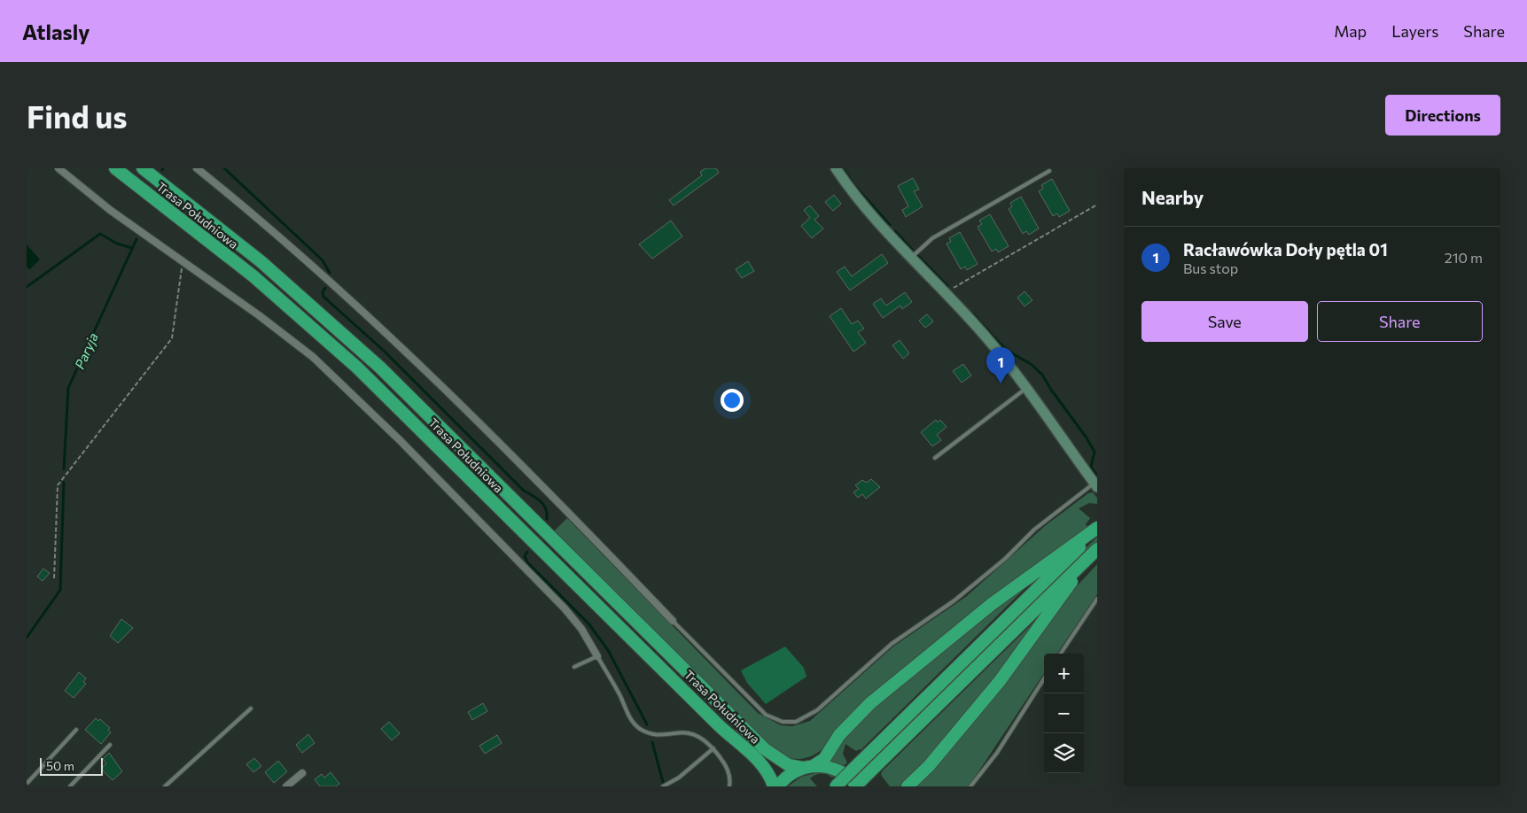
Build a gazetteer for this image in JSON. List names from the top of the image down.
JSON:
{
  "streets": {
    "highway": ["Trasa Południowa"]
  },
  "water": ["Paryja"],
  "scale_bar": "50 m",
  "page": {
    "header": "Atlasly",
    "nav": ["Map", "Layers", "Share"],
    "buttons": [
      "Directions",
      ["Save", "Share"]
    ],
    "title": "Find us",
    "heading": "Nearby",
    "list": [
      {
        "mark": "1",
        "name": "Racławówka Doły pętla 01",
        "note": "Bus stop",
        "value": "210 m"
      }
    ],
    "pins": "1",
    "map_buttons": ["+", "−"],
    "scale": "50 m"
  }
}
